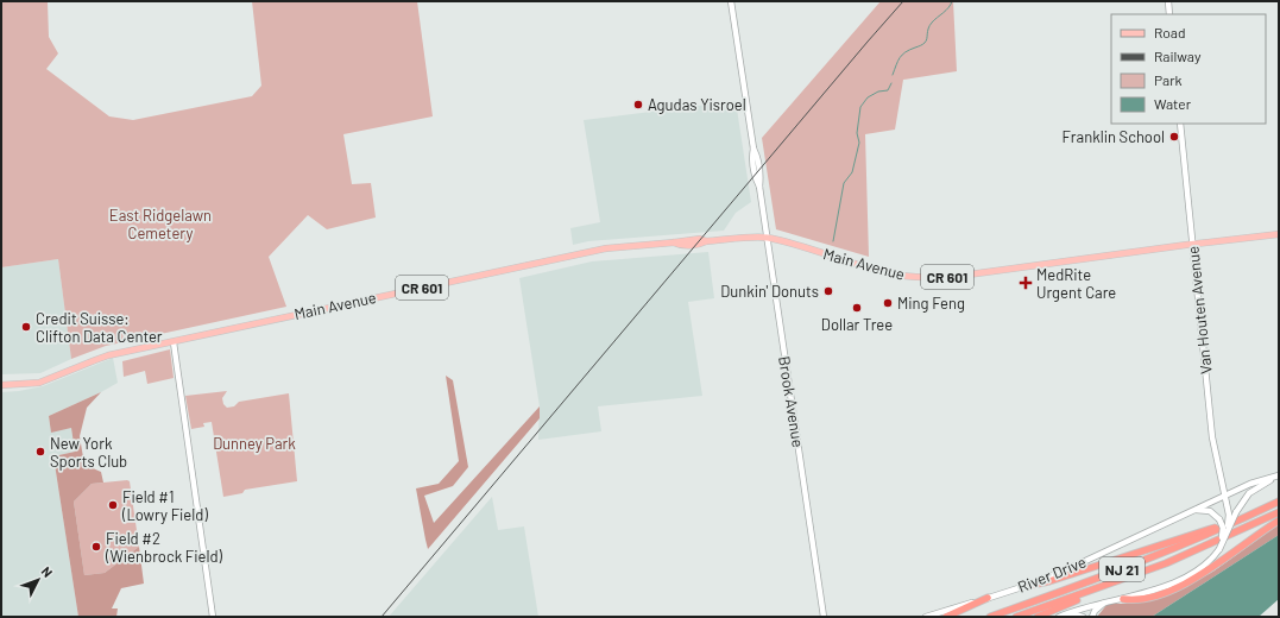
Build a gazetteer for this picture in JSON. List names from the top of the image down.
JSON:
{
  "streets": {
    "highway": ["NJ 21"],
    "main road": [
      "Main Avenue",
      "CR 601",
      "Van Houten Avenue",
      "Brook Avenue",
      "River Drive"
    ]
  },
  "crossings": [
    ["Main Avenue", "Van Houten Avenue"],
    ["Main Avenue", "Brook Avenue"],
    ["Van Houten Avenue", "River Drive"]
  ],
  "parks": ["East Ridgelawn Cemetery", "Dunney Park"],
  "places": {
    "other": [
      "Agudas Yisroel",
      "Franklin School",
      "Dunkin' Donuts",
      "Ming Feng",
      "Dollar Tree",
      "Credit Suisse: Clifton Data Center",
      "New York Sports Club",
      "Field #1 (Lowry Field)",
      "Field #2 (Wienbrock Field)"
    ],
    "health": ["MedRite Urgent Care"]
  },
  "legend": [
    "Road",
    "Railway",
    "Park",
    "Water"
  ],
  "north": "top right"
}
